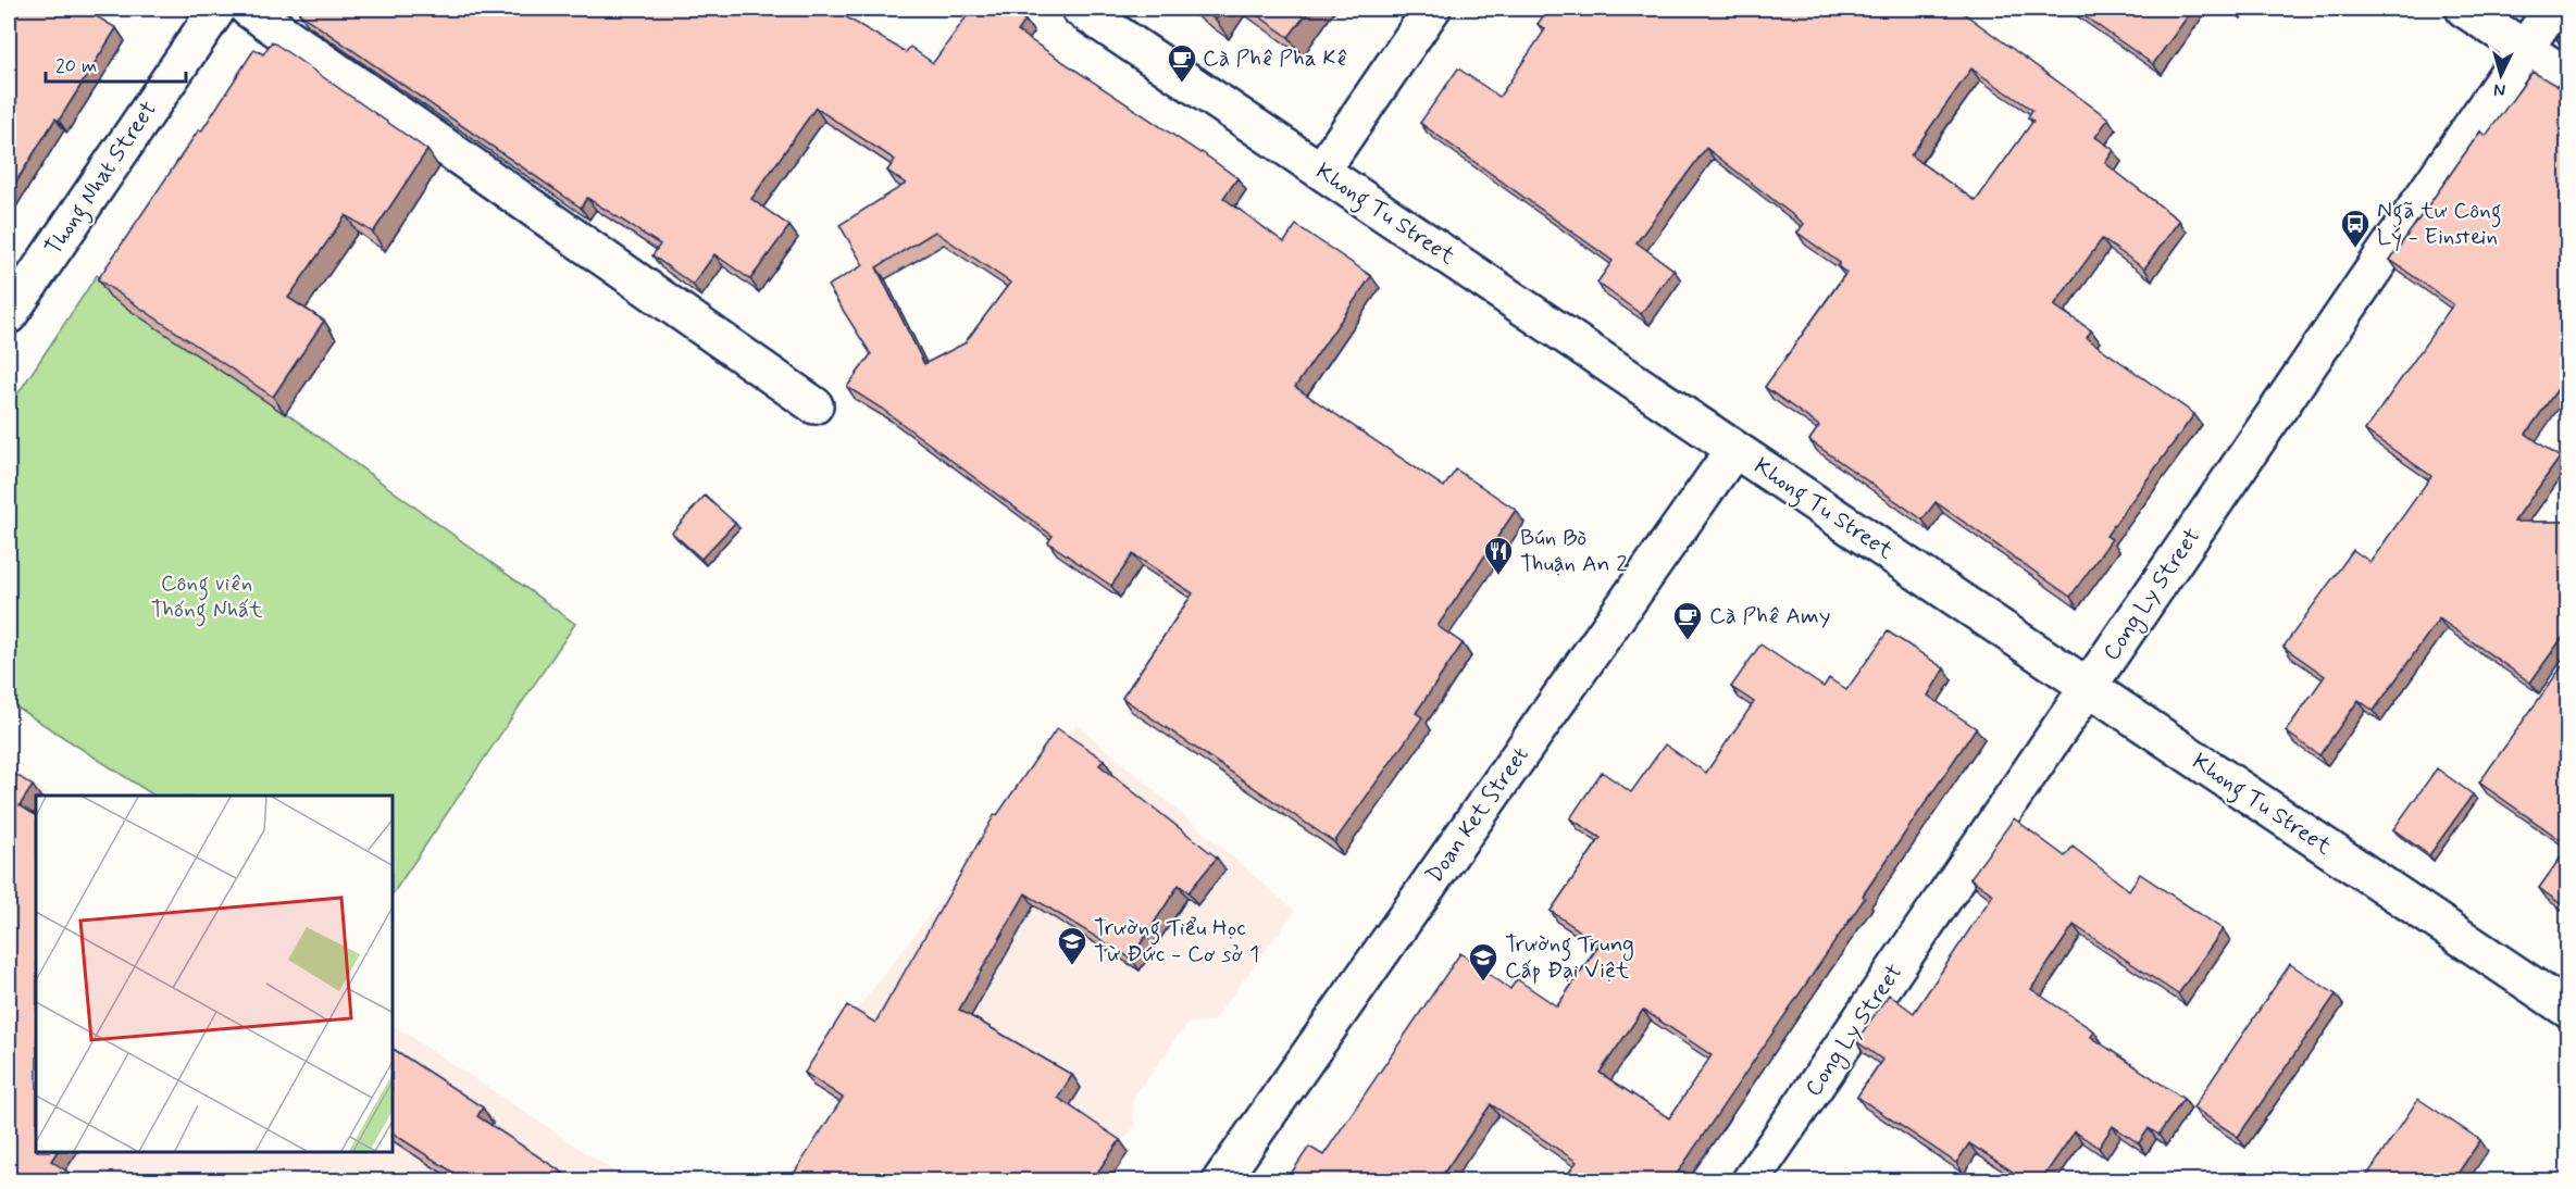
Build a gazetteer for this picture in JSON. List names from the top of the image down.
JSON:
{
  "streets": {
    "street": [
      "Thong Nhat Street",
      "Khong Tu Street",
      "Cong Ly Street",
      "Doan Ket Street"
    ]
  },
  "crossings": [
    ["Khong Tu Street", "Cong Ly Street"],
    ["Khong Tu Street", "Doan Ket Street"]
  ],
  "parks": ["Công viên Thống Nhất"],
  "places": {
    "cafe": ["Cà Phê Pha Kê", "Cà Phê Amy"],
    "bus stop": ["Ngã tư Công Lý - Einstein"],
    "restaurant": ["Bún Bò Thuận An 2"],
    "school or university": ["Trường Tiểu Học Từ Đức - Cơ sở 1", "Trường Trung Cấp Đại Việt"]
  },
  "scale_bar": "20 m",
  "north": "bottom"
}
